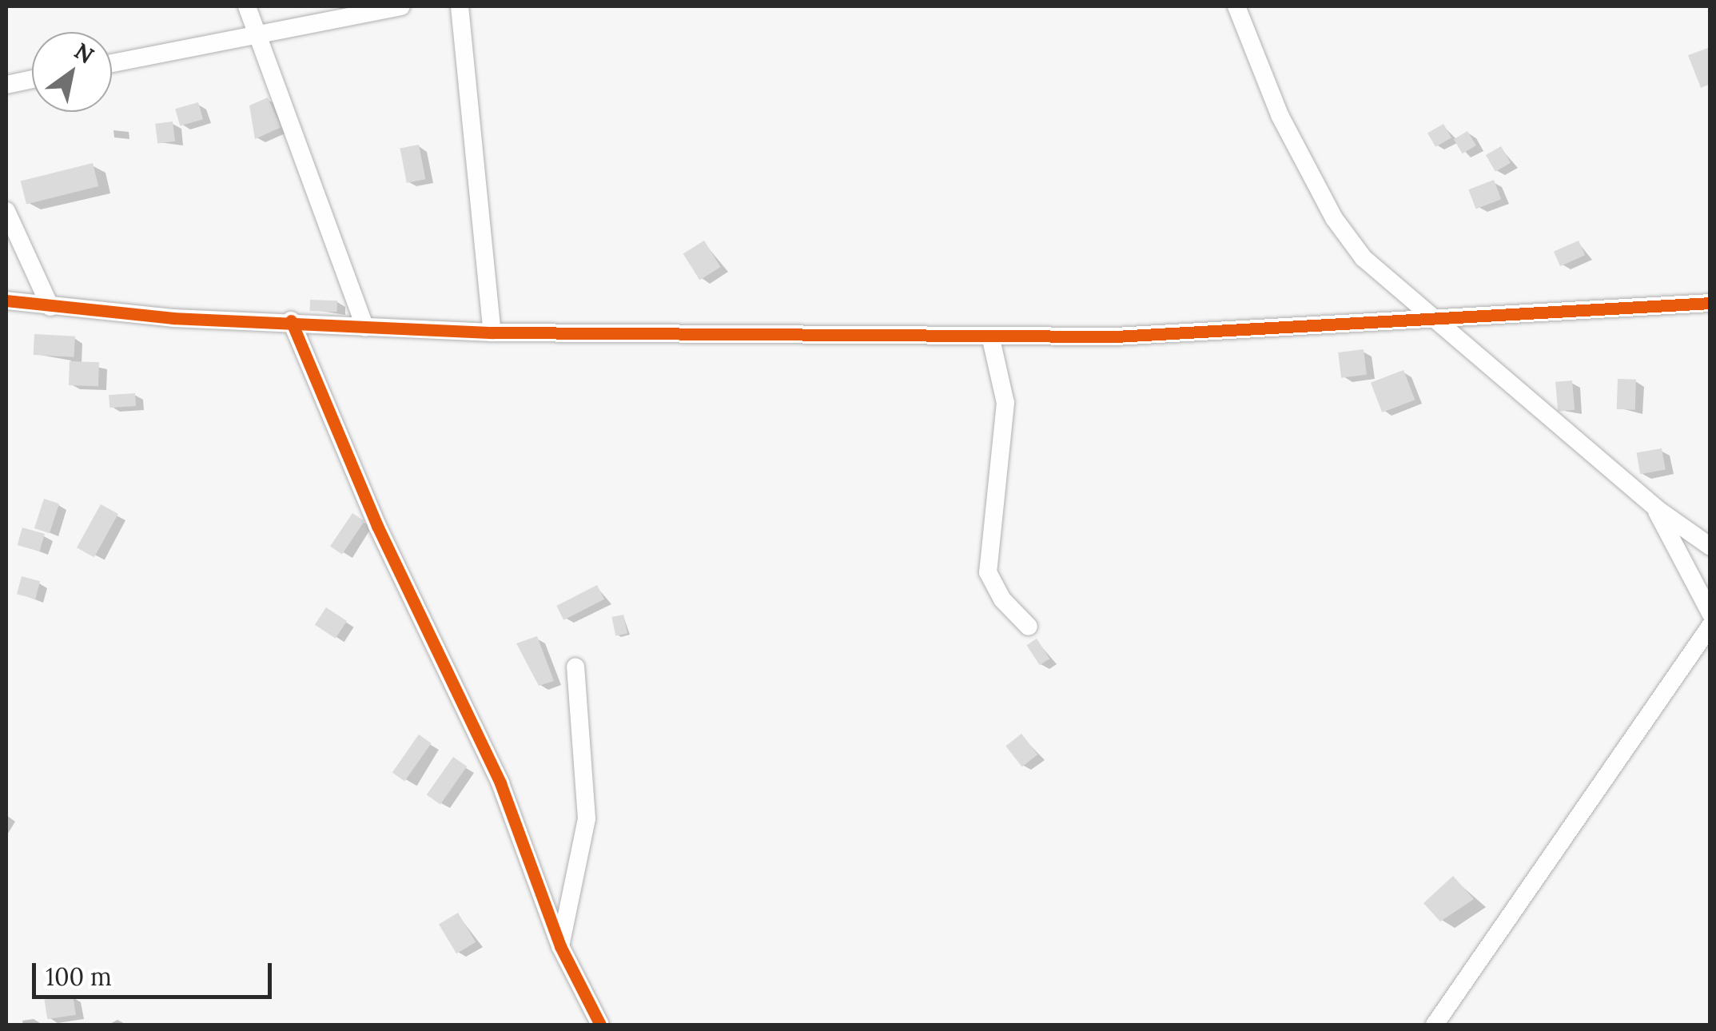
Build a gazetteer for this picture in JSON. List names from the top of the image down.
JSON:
{
  "scale_bar": "100 m",
  "north": "top right"
}
